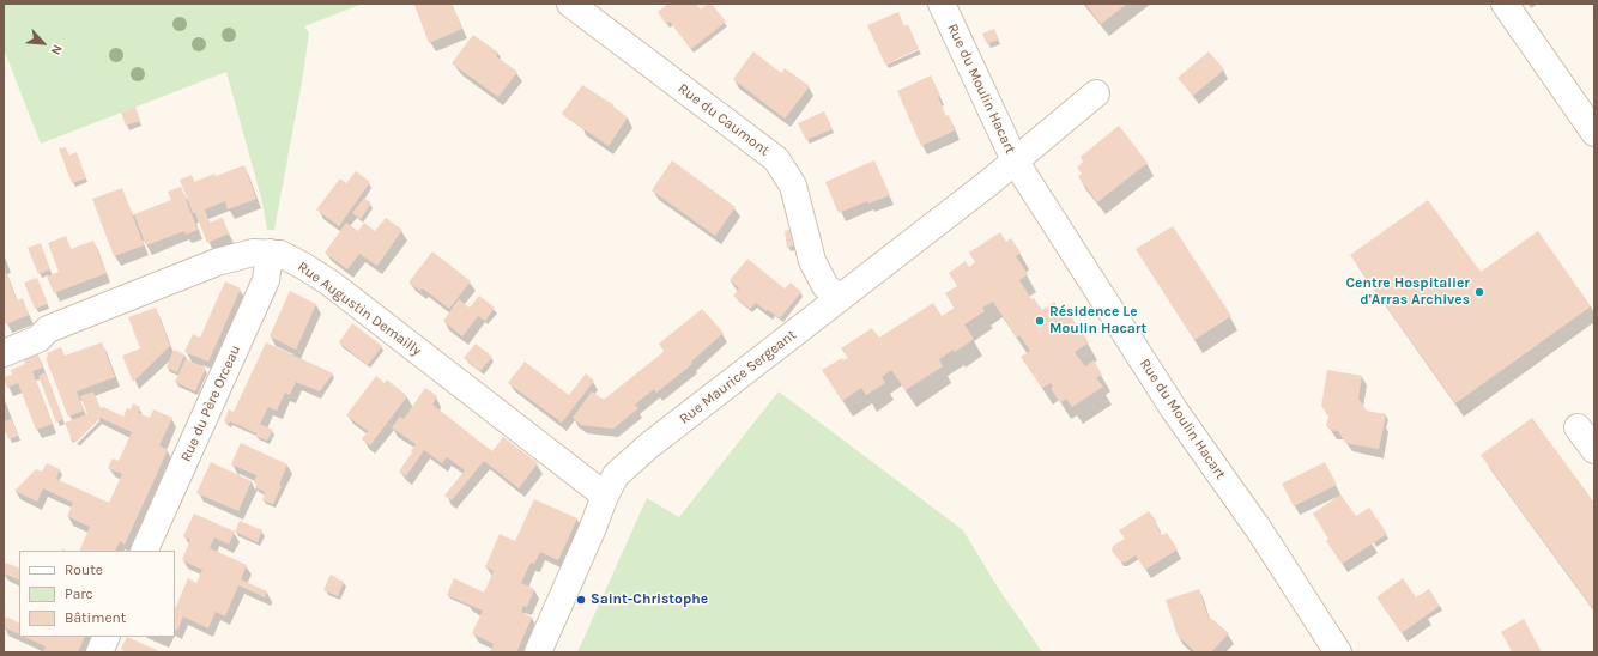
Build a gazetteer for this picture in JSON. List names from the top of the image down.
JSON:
{
  "streets": {
    "street": [
      "Rue du Moulin Hacart",
      "Rue du Caumont",
      "Rue Augustin Demailly",
      "Rue Maurice Sergeant",
      "Rue du Père Orceau"
    ]
  },
  "crossings": [
    ["Rue du Moulin Hacart", "Rue Maurice Sergeant"],
    ["Rue du Caumont", "Rue Maurice Sergeant"],
    ["Rue Augustin Demailly", "Rue Maurice Sergeant"],
    ["Rue Augustin Demailly", "Rue du Père Orceau"]
  ],
  "places": ["Centre Hospitalier d'Arras Archives", "Résidence Le Moulin Hacart", "Saint-Christophe"],
  "legend": ["Route", "Parc", "Bâtiment"],
  "north": "bottom right"
}
